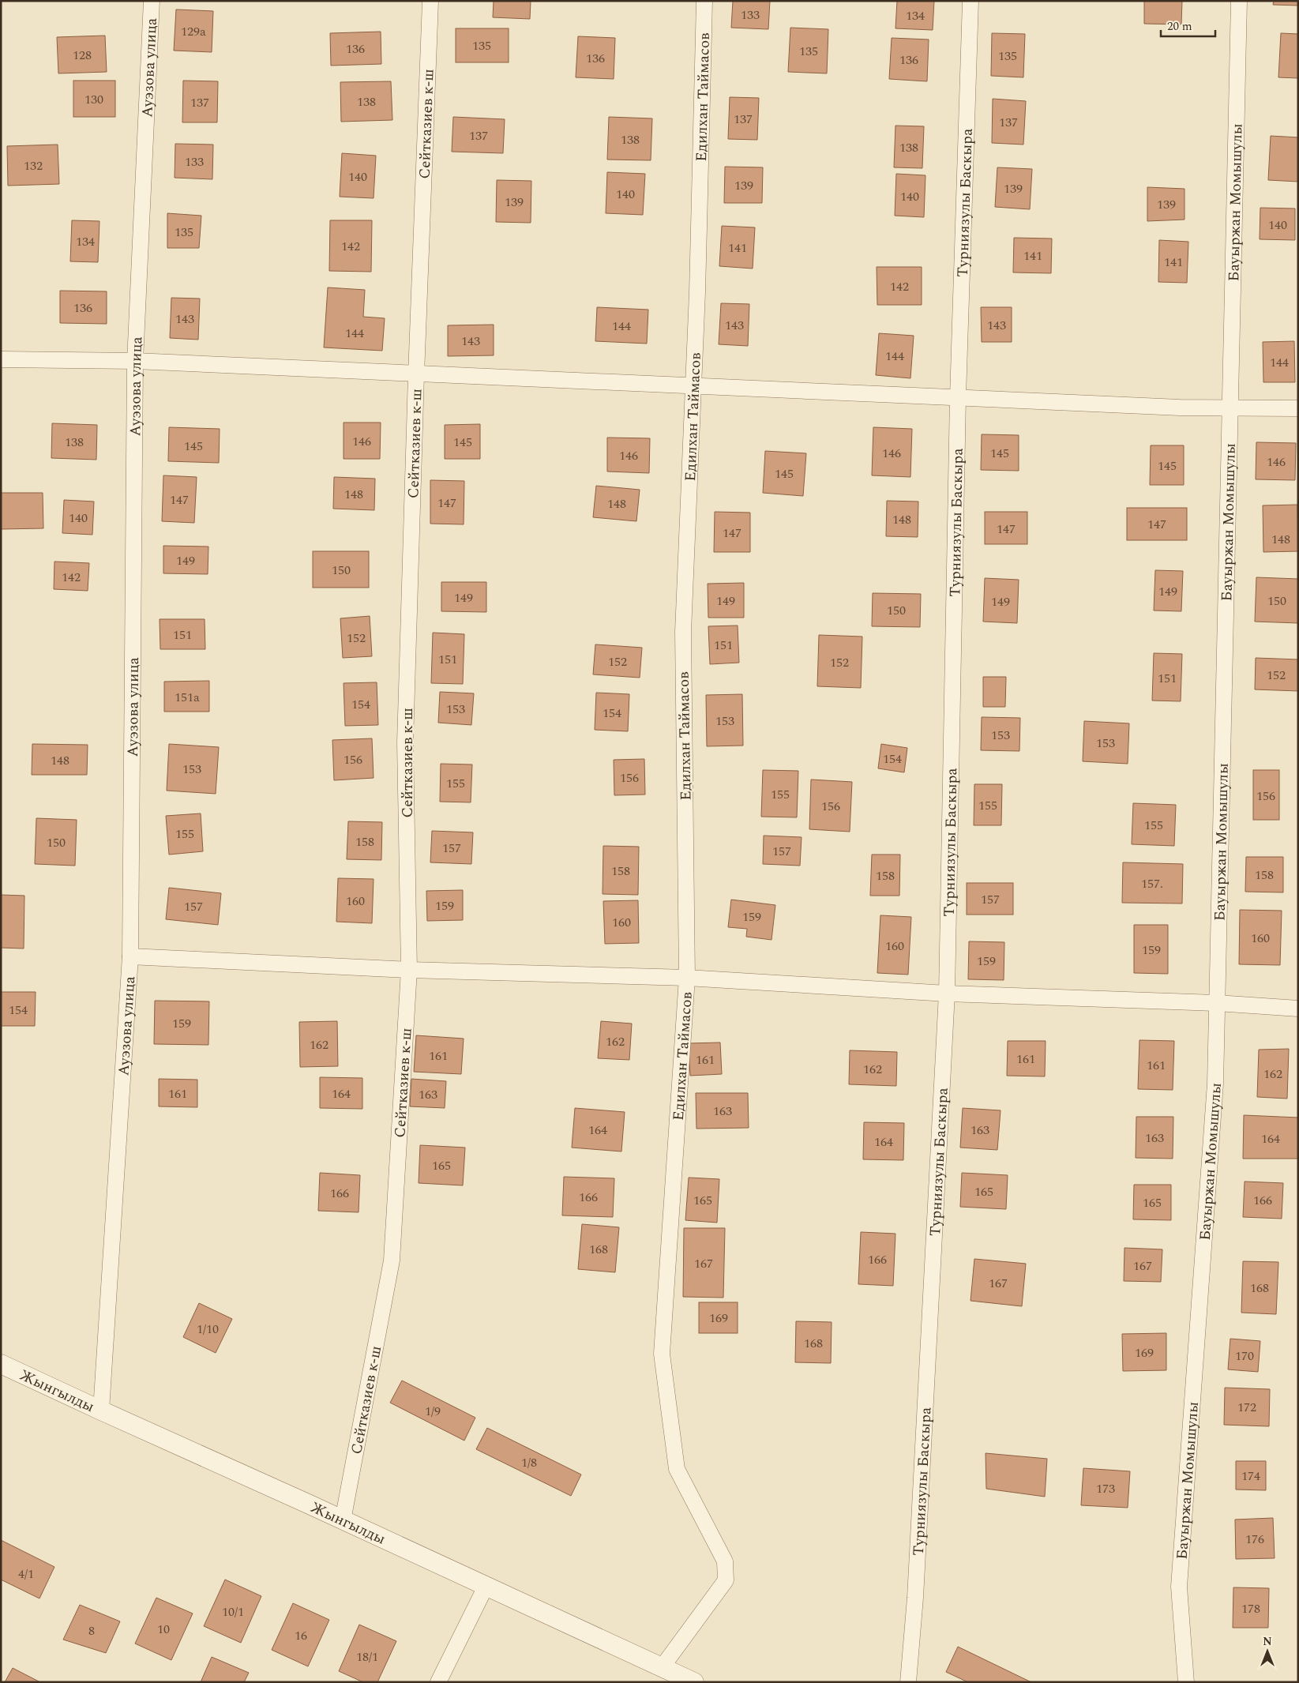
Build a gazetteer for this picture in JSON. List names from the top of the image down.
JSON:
{
  "streets": {
    "street": [
      "Ауэзова улица",
      "Едилхан Таймасов",
      "Сейтказиев к-ш",
      "Турниязулы Баскыра",
      "Бауыржан Момышулы",
      "Жынгылды"
    ]
  },
  "crossings": [
    ["Ауэзова улица", "Жынгылды"],
    ["Едилхан Таймасов", "Жынгылды"],
    ["Сейтказиев к-ш", "Жынгылды"]
  ],
  "house_numbers": [
    "133",
    "134",
    "129а",
    "135",
    "136",
    "135",
    "128",
    "135",
    "136",
    "136",
    "130",
    "138",
    "137",
    "137",
    "137",
    "137",
    "138",
    "138",
    "133",
    "132",
    "140",
    "139",
    "139",
    "140",
    "140",
    "139",
    "139",
    "140",
    "135",
    "134",
    "142",
    "141",
    "141",
    "141",
    "142",
    "136",
    "143",
    "143",
    "143",
    "144",
    "144",
    "143",
    "144",
    "144",
    "146",
    "138",
    "145",
    "145",
    "146",
    "145",
    "146",
    "146",
    "145",
    "145",
    "148",
    "147",
    "147",
    "148",
    "140",
    "148",
    "147",
    "147",
    "147",
    "148",
    "149",
    "150",
    "142",
    "149",
    "149",
    "149",
    "150",
    "149",
    "150",
    "151",
    "152",
    "151",
    "151",
    "152",
    "152",
    "152",
    "151",
    "151а",
    "154",
    "153",
    "154",
    "153",
    "153",
    "153",
    "154",
    "156",
    "148",
    "153",
    "156",
    "155",
    "155",
    "156",
    "155",
    "156",
    "155",
    "155",
    "158",
    "150",
    "157",
    "157",
    "158",
    "158",
    "158",
    "157.",
    "157",
    "160",
    "159",
    "157",
    "159",
    "160",
    "160",
    "160",
    "159",
    "159",
    "154",
    "159",
    "162",
    "162",
    "161",
    "161",
    "161",
    "161",
    "162",
    "162",
    "161",
    "164",
    "163",
    "163",
    "164",
    "163",
    "163",
    "164",
    "164",
    "165",
    "165",
    "166",
    "166",
    "165",
    "166",
    "165",
    "168",
    "166",
    "167",
    "167",
    "167",
    "168",
    "169",
    "1/10",
    "168",
    "169",
    "170",
    "172",
    "1/9",
    "1/8",
    "174",
    "173",
    "176",
    "4/1",
    "178",
    "10/1",
    "10",
    "8",
    "16",
    "18/1"
  ],
  "scale_bar": "20 m",
  "north": "top"
}
